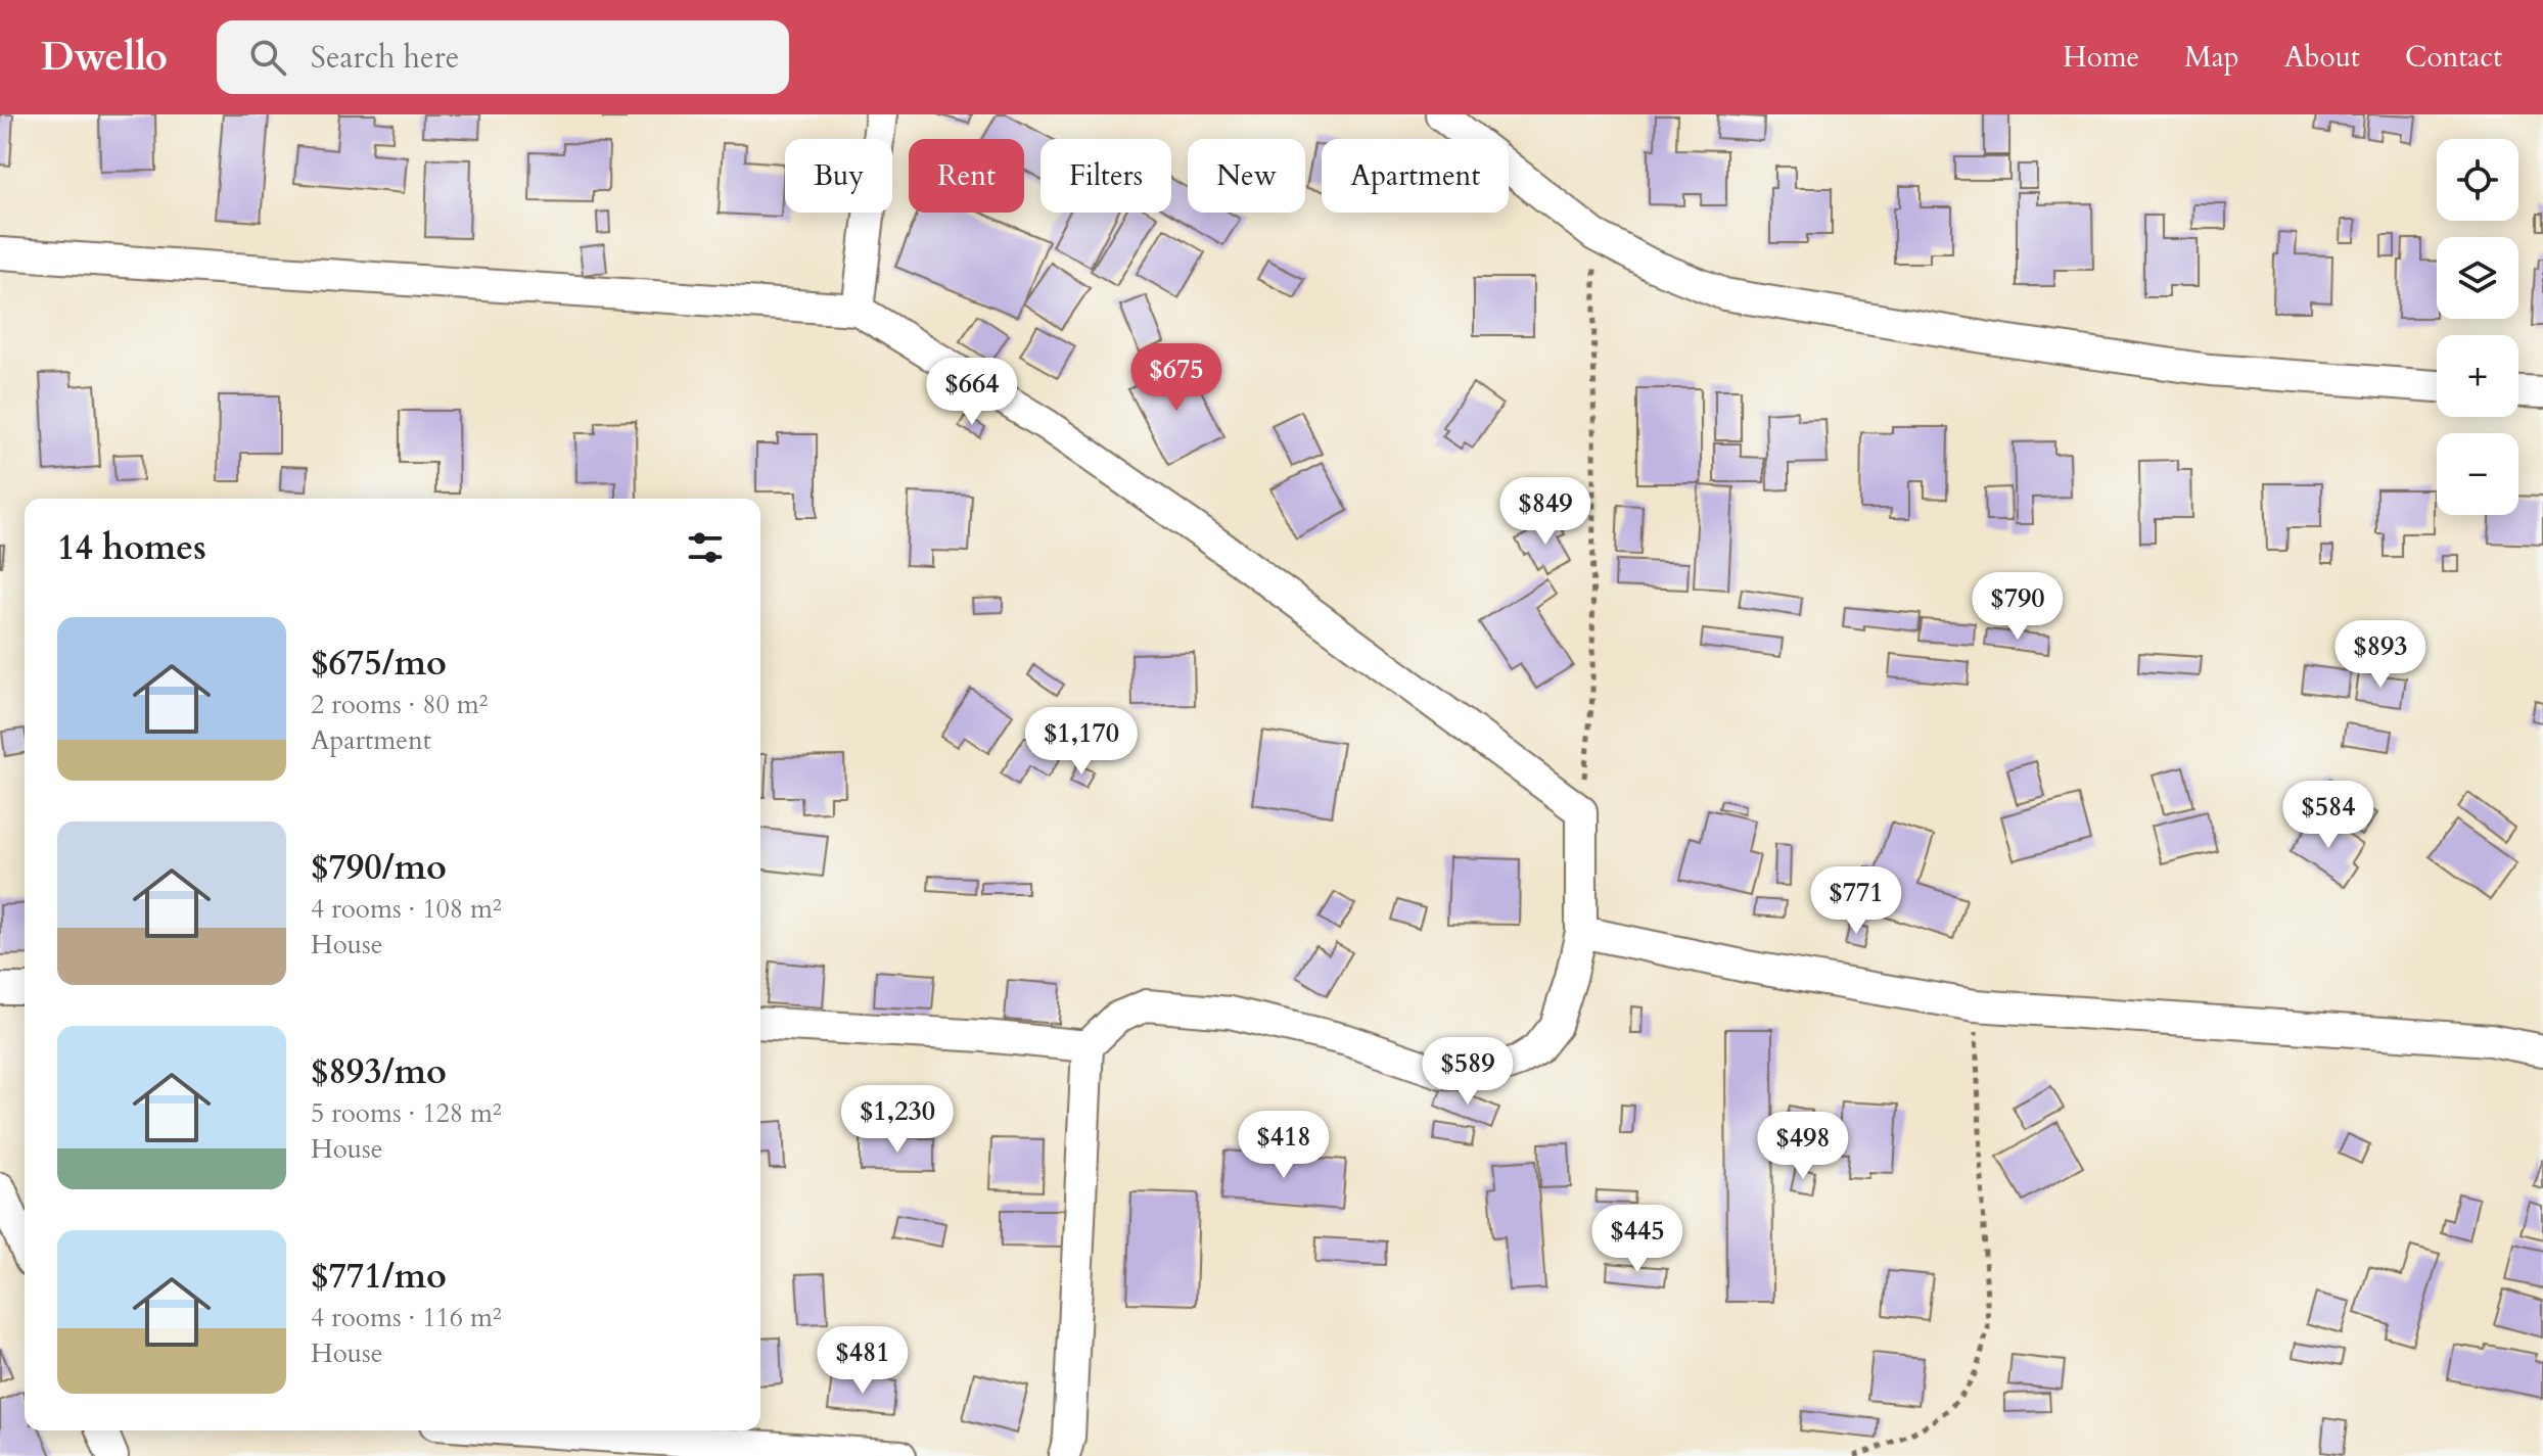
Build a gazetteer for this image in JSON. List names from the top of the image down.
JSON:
{
  "page": {
    "header": "Dwello",
    "search": "Search here",
    "nav": [
      "Home",
      "Map",
      "About",
      "Contact"
    ],
    "map_buttons": ["+", "−"],
    "chip": [
      "Buy",
      "Rent",
      "Filters",
      "New",
      "Apartment"
    ],
    "price": [
      "$675",
      "$664",
      "$849",
      "$790",
      "$893",
      "$1,170",
      "$584",
      "$771",
      "$589",
      "$1,230",
      "$418",
      "$498",
      "$445",
      "$481"
    ],
    "heading": "14 homes",
    "list": [
      {
        "name": "$675/mo",
        "note": "2 rooms · 80 m² · Apartment"
      },
      {
        "name": "$790/mo",
        "note": "4 rooms · 108 m² · House"
      },
      {
        "name": "$893/mo",
        "note": "5 rooms · 128 m² · House"
      },
      {
        "name": "$771/mo",
        "note": "4 rooms · 116 m² · House"
      }
    ]
  }
}
